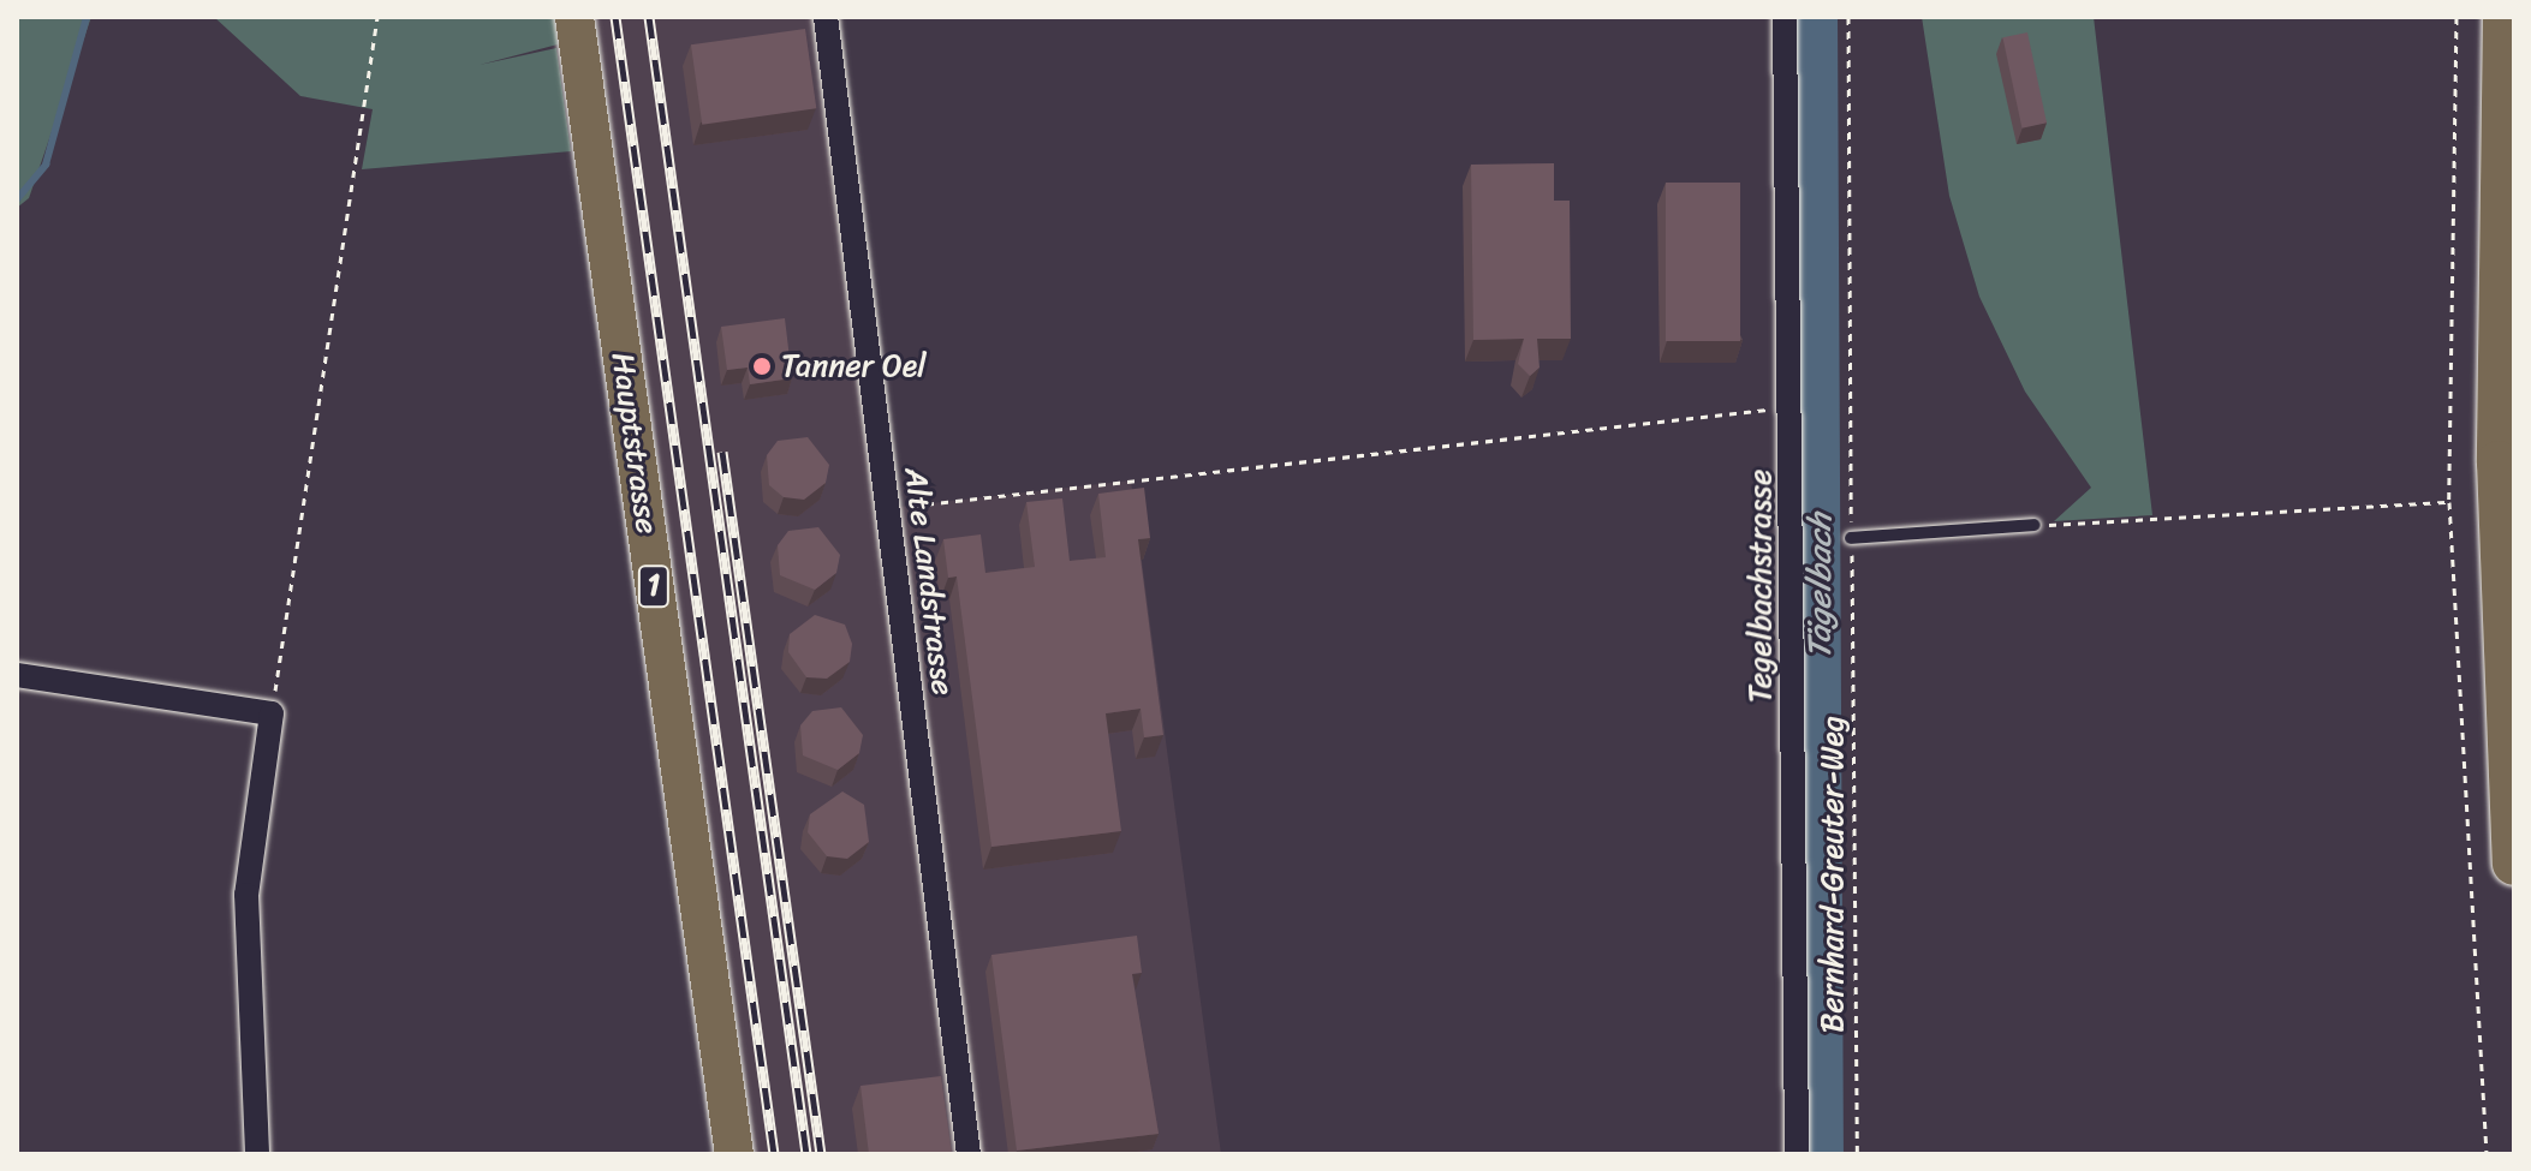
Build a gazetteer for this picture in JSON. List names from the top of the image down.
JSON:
{
  "streets": {
    "main road": ["Hauptstrasse", "1"],
    "street": ["Alte Landstrasse", "Tegelbachstrasse"],
    "path": ["Bernhard-Greuter-Weg"]
  },
  "water": ["Tägelbach"],
  "places": ["Tanner Oel"]
}
